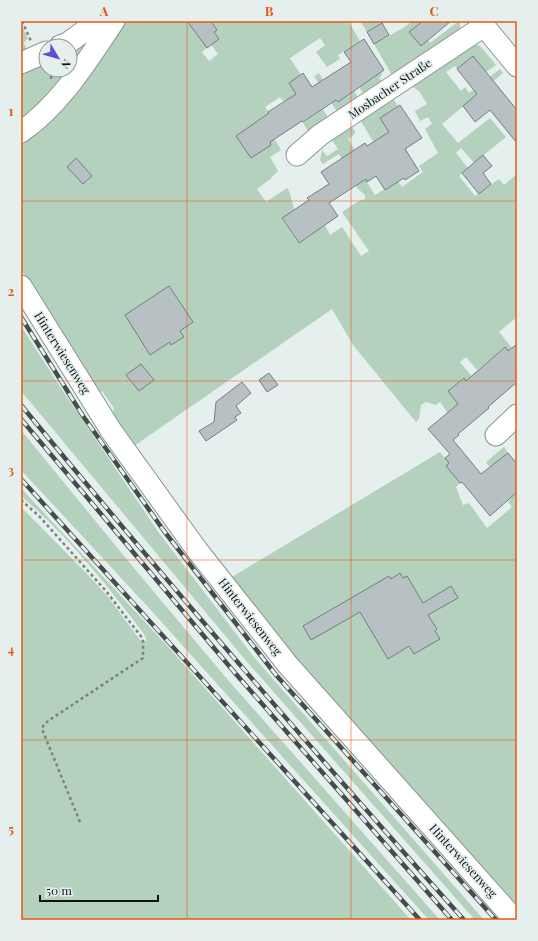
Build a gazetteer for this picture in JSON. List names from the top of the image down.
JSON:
{
  "streets": {
    "street": ["Mosbacher Straße", "Hinterwiesenweg"]
  },
  "scale_bar": "50 m",
  "north": "bottom right",
  "grid": {
    "columns": ["A", "B", "C"],
    "rows": [
      "1",
      "2",
      "3",
      "4",
      "5"
    ]
  }
}
